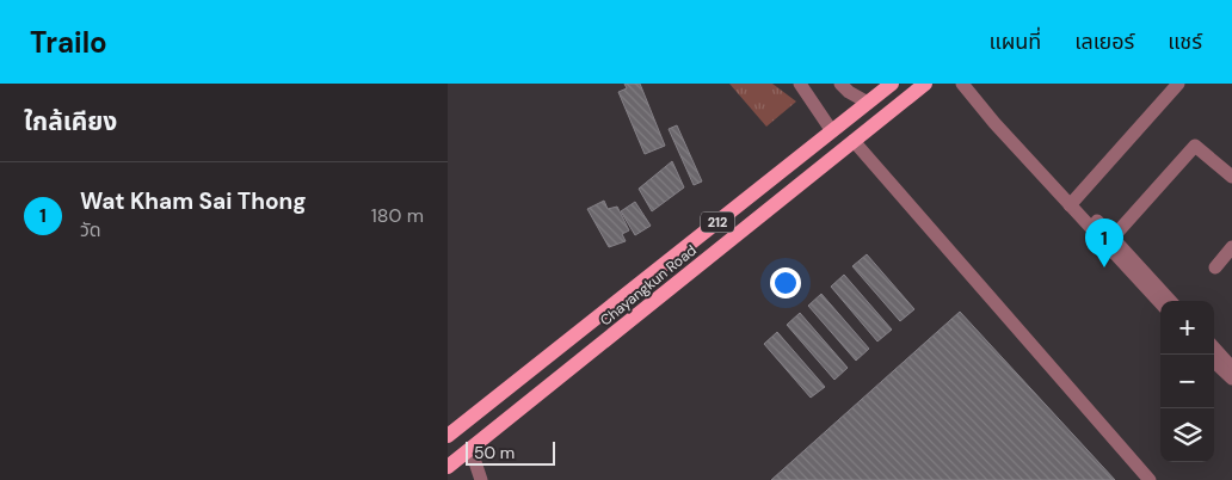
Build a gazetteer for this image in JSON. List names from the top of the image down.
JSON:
{
  "streets": {
    "main road": ["212", "Chayangkun Road"]
  },
  "scale_bar": "50 m",
  "page": {
    "header": "Trailo",
    "nav": ["แผนที่", "เลเยอร์", "แชร์"],
    "heading": "ใกล้เคียง",
    "list": [
      {
        "mark": "1",
        "name": "Wat Kham Sai Thong",
        "note": "วัด",
        "value": "180 m"
      }
    ],
    "pins": "1",
    "map_buttons": ["+", "−"],
    "scale": "50 m"
  }
}
